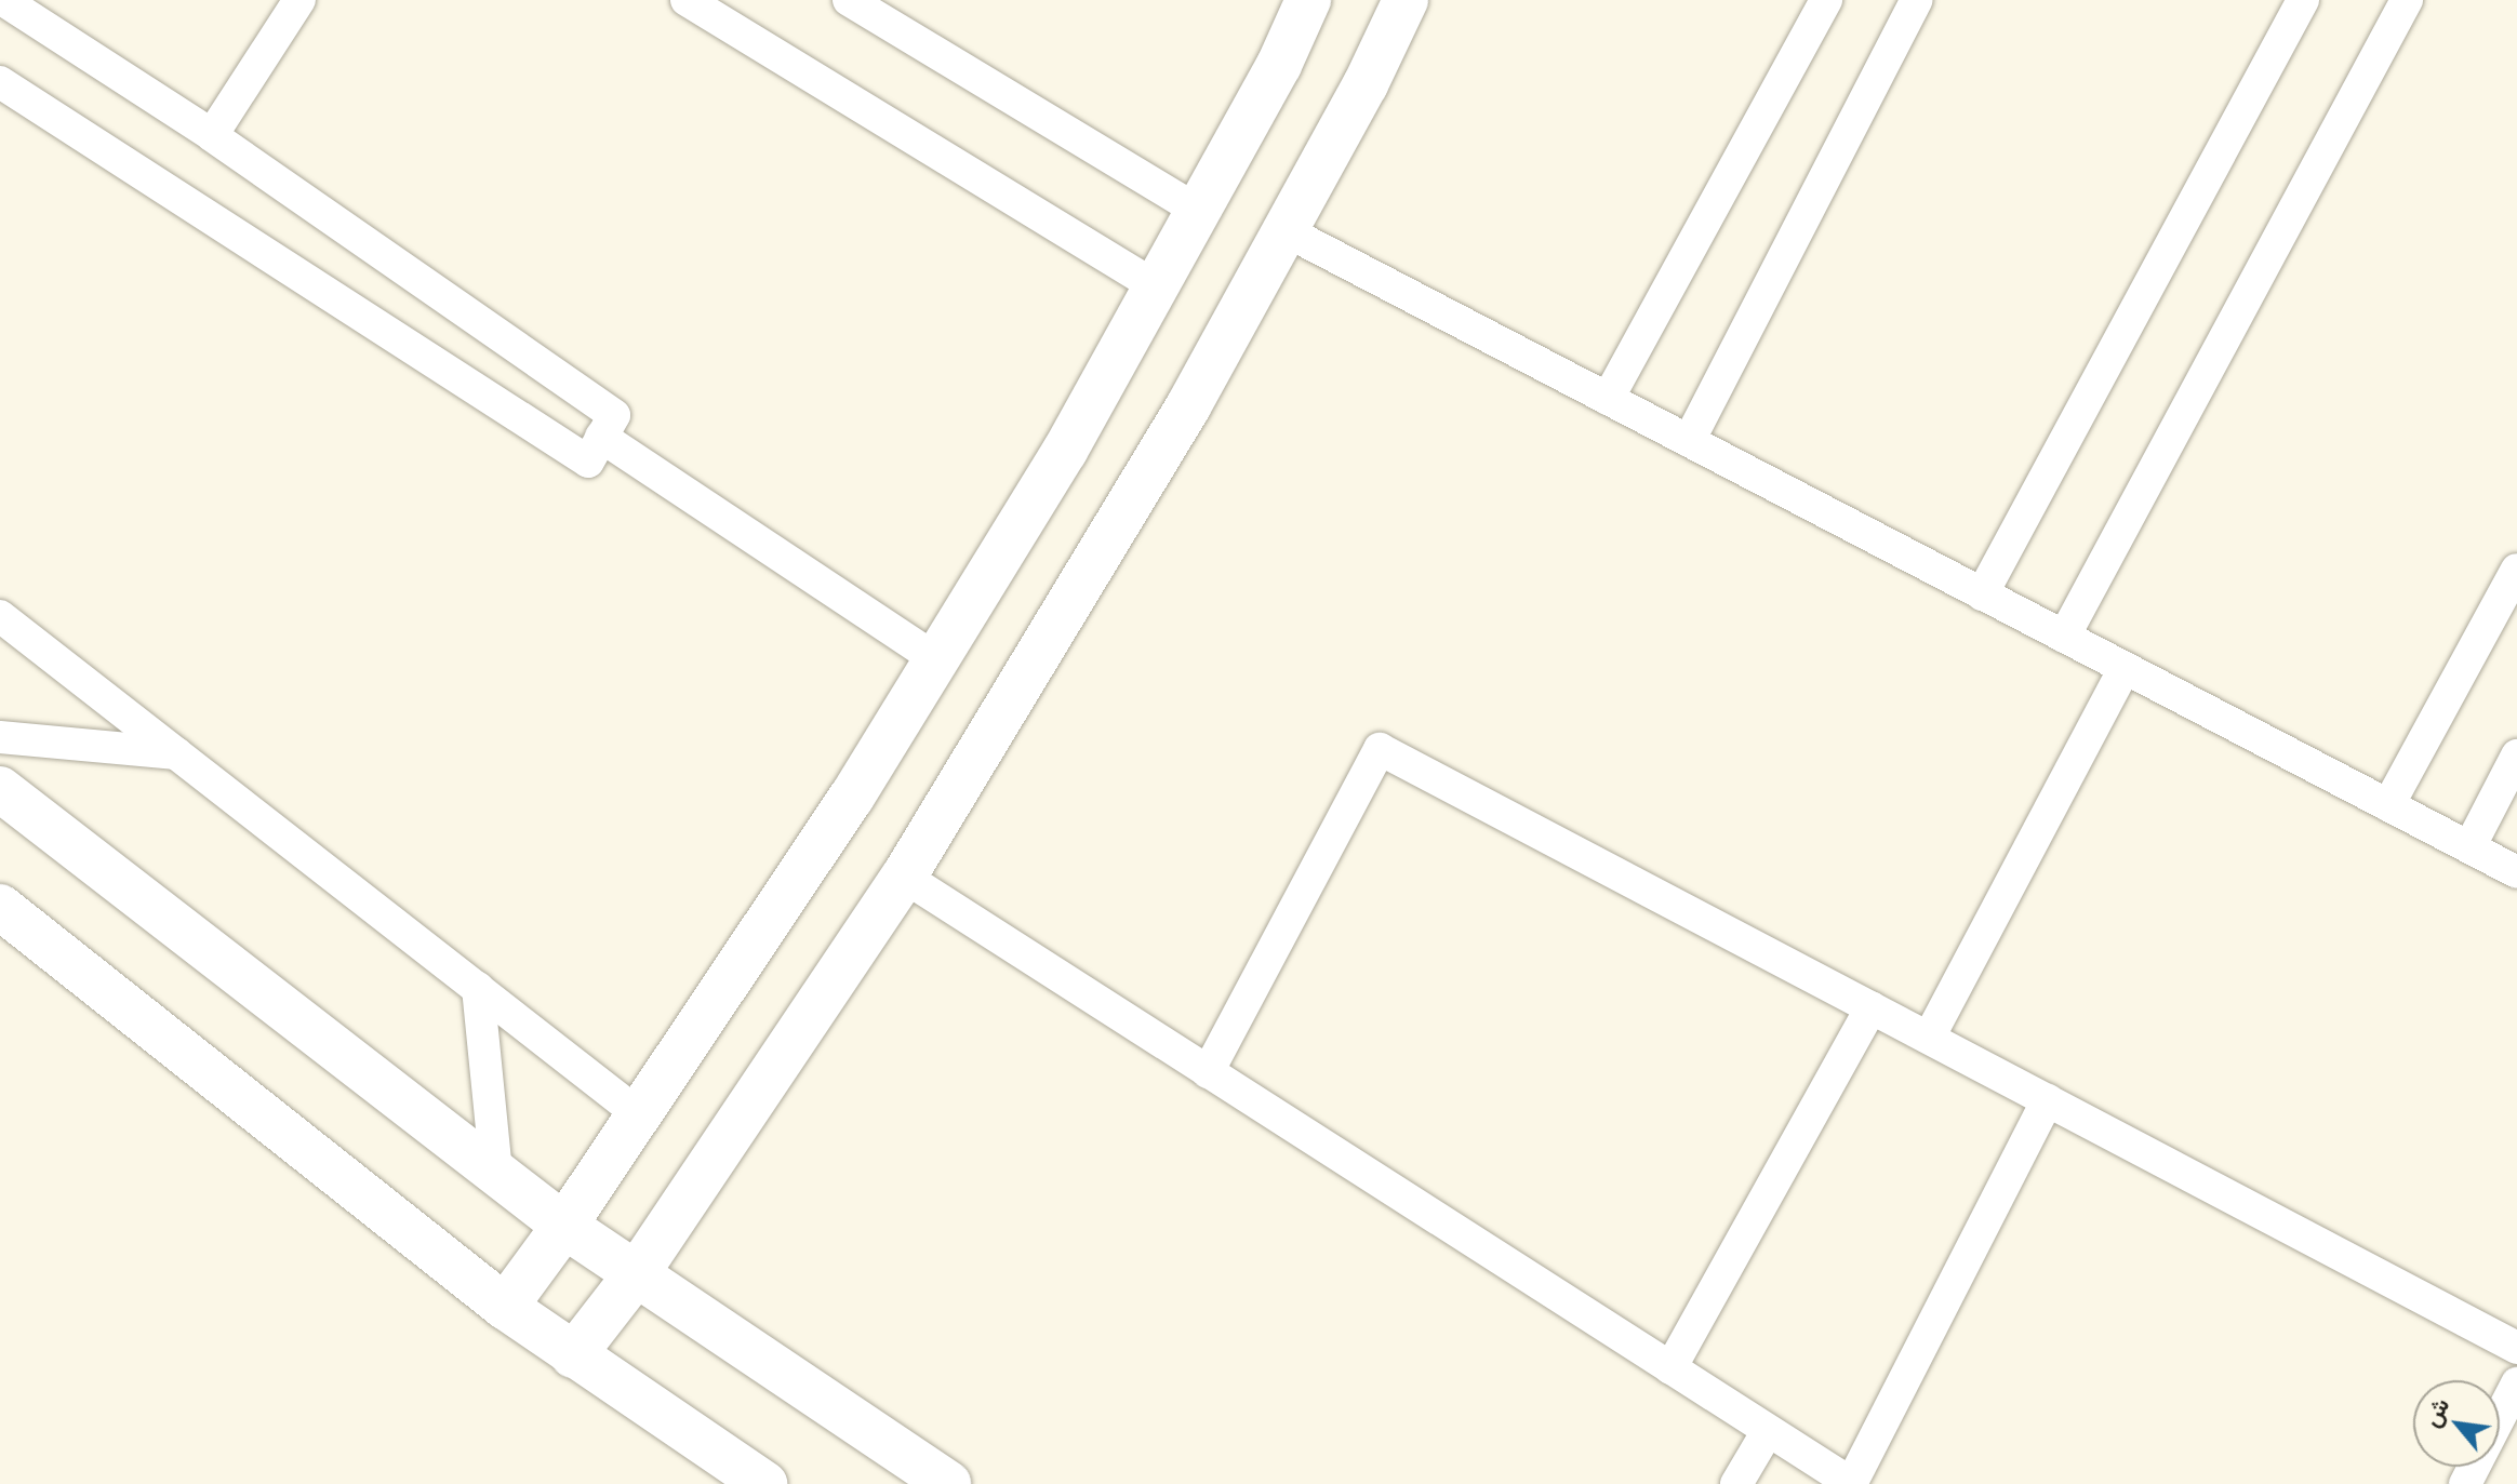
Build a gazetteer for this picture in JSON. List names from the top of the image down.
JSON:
{
  "north": "top left"
}
